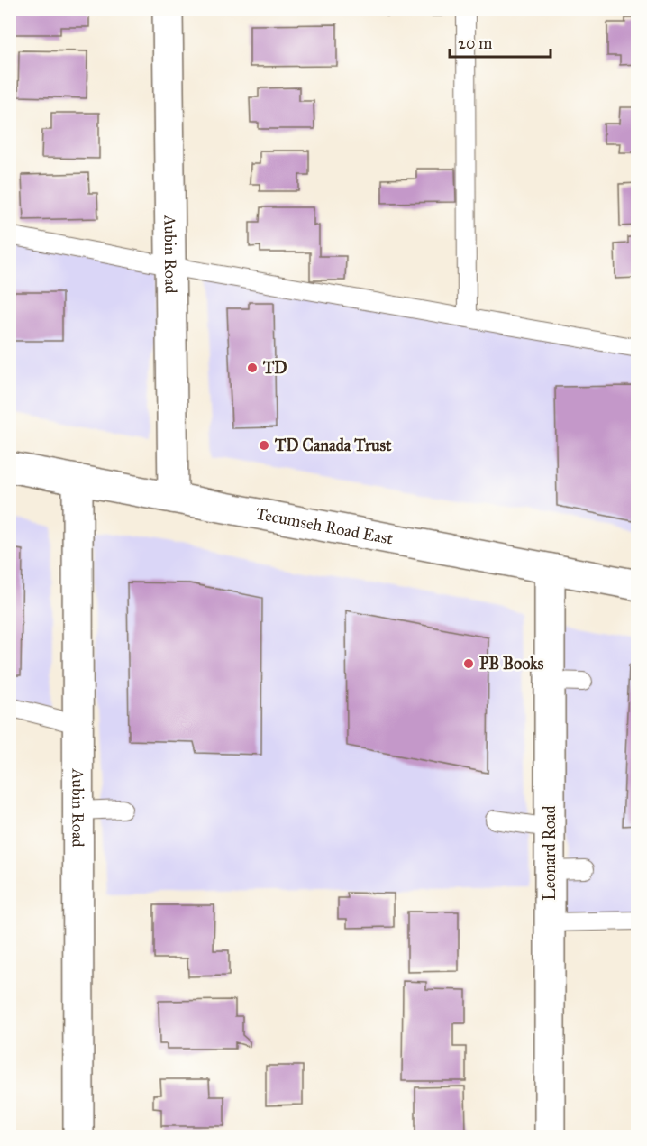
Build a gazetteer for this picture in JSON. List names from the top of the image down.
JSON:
{
  "streets": {
    "street": ["Aubin Road", "Tecumseh Road East", "Leonard Road"]
  },
  "crossings": [
    ["Aubin Road", "Tecumseh Road East"],
    ["Tecumseh Road East", "Leonard Road"]
  ],
  "places": ["TD", "TD Canada Trust", "PB Books"],
  "scale_bar": "20 m"
}
